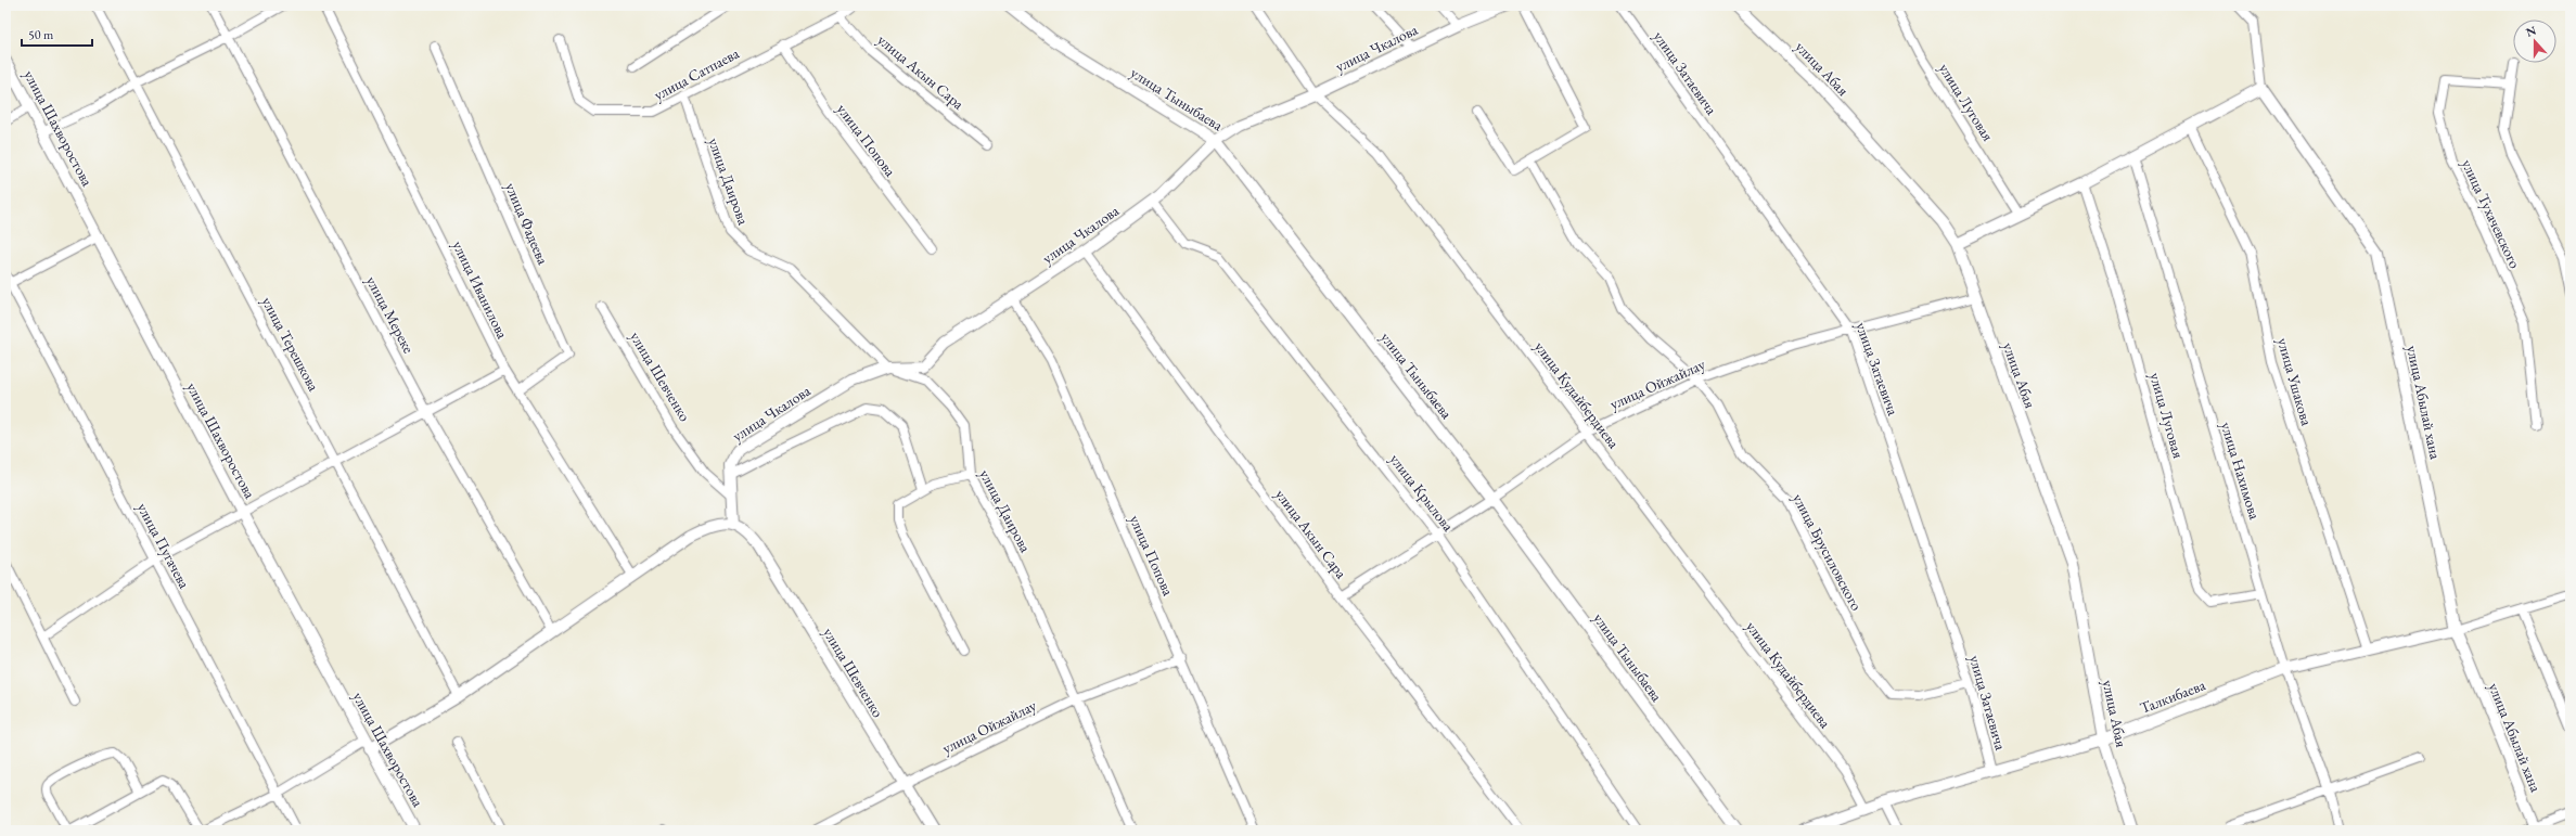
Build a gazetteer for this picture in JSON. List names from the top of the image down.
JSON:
{
  "streets": {
    "street": [
      "улица Чкалова",
      "улица Абая",
      "улица Акын Сара",
      "улица Затаевича",
      "улица Сатпаева",
      "улица Тыныбаева",
      "улица Луговая",
      "улица Шахворостова",
      "улица Попова",
      "улица Даирова",
      "улица Тухачевского",
      "улица Фадеева",
      "улица Иванилова",
      "улица Мереке",
      "улица Терешкова",
      "улица Шевченко",
      "улица Ушакова",
      "улица Ойжайлау",
      "улица Кудайбердиева",
      "улица Абылай хана",
      "улица Нахимова",
      "улица Крылова",
      "улица Пугачева",
      "улица Брусиловского",
      "Талкибаева"
    ]
  },
  "crossings": [
    ["улица Чкалова", "улица Акын Сара"],
    ["улица Чкалова", "улица Тыныбаева"],
    ["улица Чкалова", "улица Попова"],
    ["улица Чкалова", "улица Даирова"],
    ["улица Чкалова", "улица Шевченко"],
    ["улица Чкалова", "улица Кудайбердиева"],
    ["улица Чкалова", "улица Крылова"],
    ["улица Абая", "улица Ойжайлау"],
    ["улица Абая", "Талкибаева"],
    ["улица Акын Сара", "улица Сатпаева"],
    ["улица Акын Сара", "улица Ойжайлау"],
    ["улица Затаевича", "улица Ойжайлау"],
    ["улица Затаевича", "улица Брусиловского"],
    ["улица Затаевича", "Талкибаева"],
    ["улица Сатпаева", "улица Попова"],
    ["улица Сатпаева", "улица Даирова"],
    ["улица Тыныбаева", "улица Ойжайлау"],
    ["улица Луговая", "улица Нахимова"],
    ["улица Попова", "улица Ойжайлау"],
    ["улица Даирова", "улица Ойжайлау"],
    ["улица Фадеева", "улица Иванилова"],
    ["улица Шевченко", "улица Ойжайлау"],
    ["улица Ушакова", "Талкибаева"],
    ["улица Ойжайлау", "улица Кудайбердиева"],
    ["улица Ойжайлау", "улица Крылова"],
    ["улица Ойжайлау", "улица Брусиловского"],
    ["улица Кудайбердиева", "Талкибаева"],
    ["улица Абылай хана", "Талкибаева"],
    ["улица Нахимова", "Талкибаева"]
  ],
  "scale_bar": "50 m",
  "north": "top"
}
